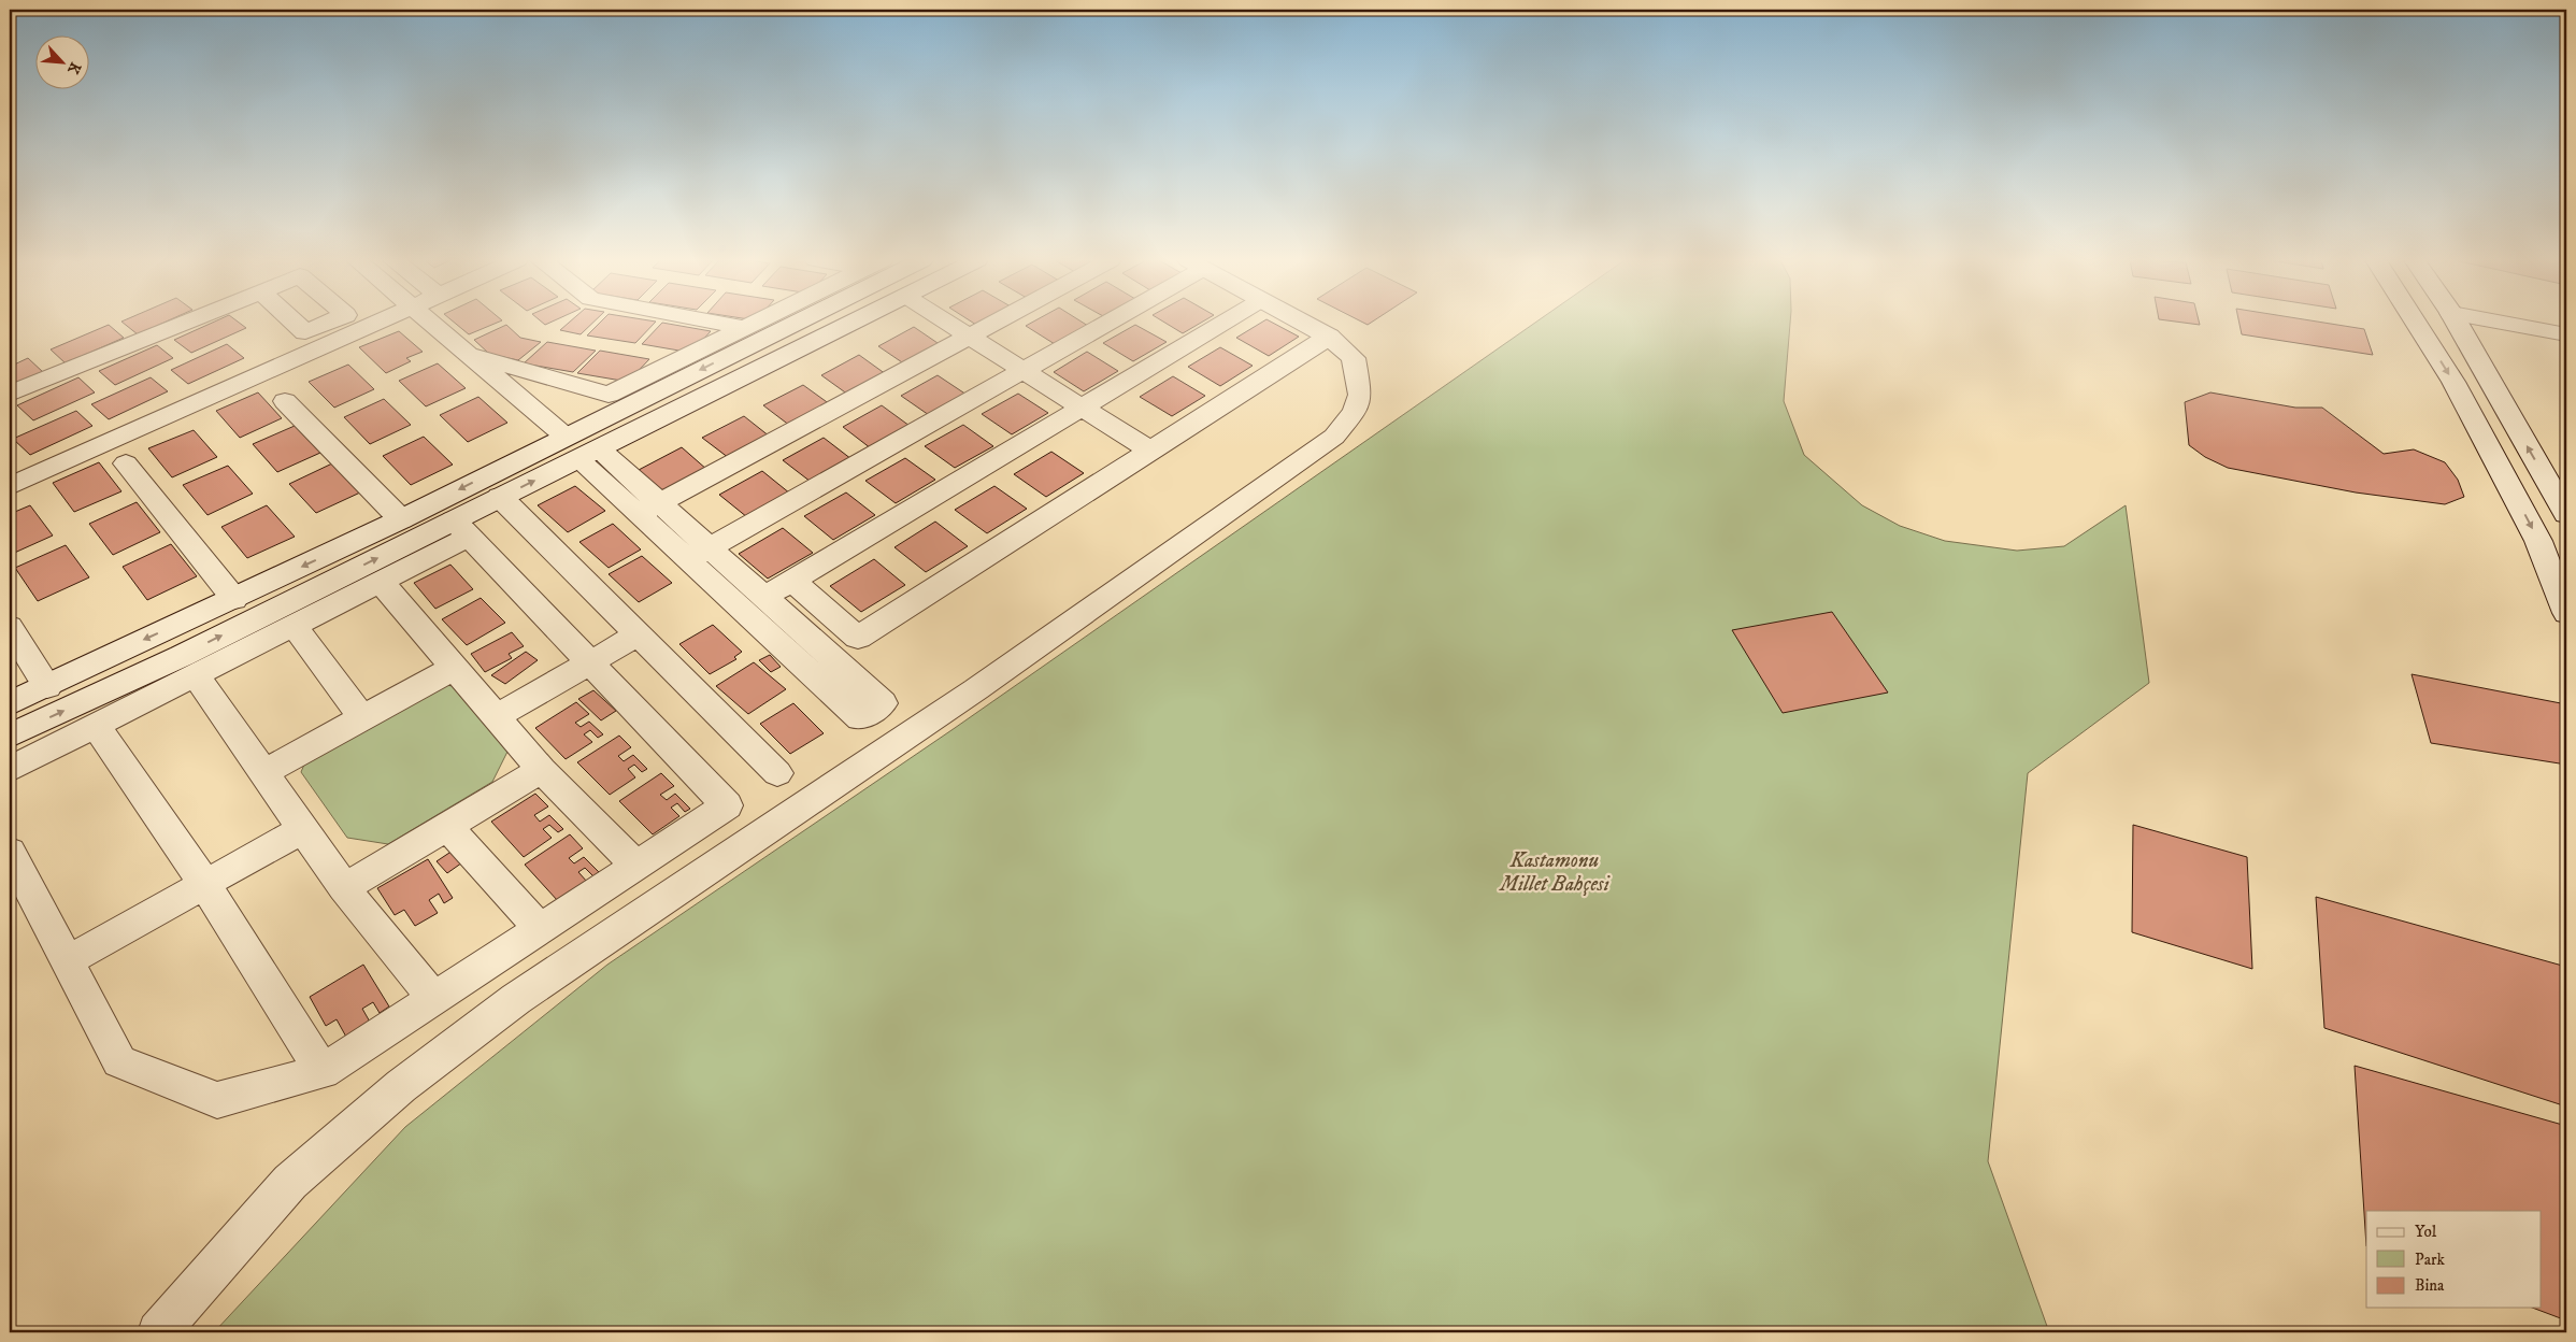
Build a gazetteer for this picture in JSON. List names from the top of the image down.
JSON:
{
  "parks": ["Kastamonu Millet Bahçesi"],
  "legend": ["Yol", "Park", "Bina"],
  "north": "bottom right"
}
